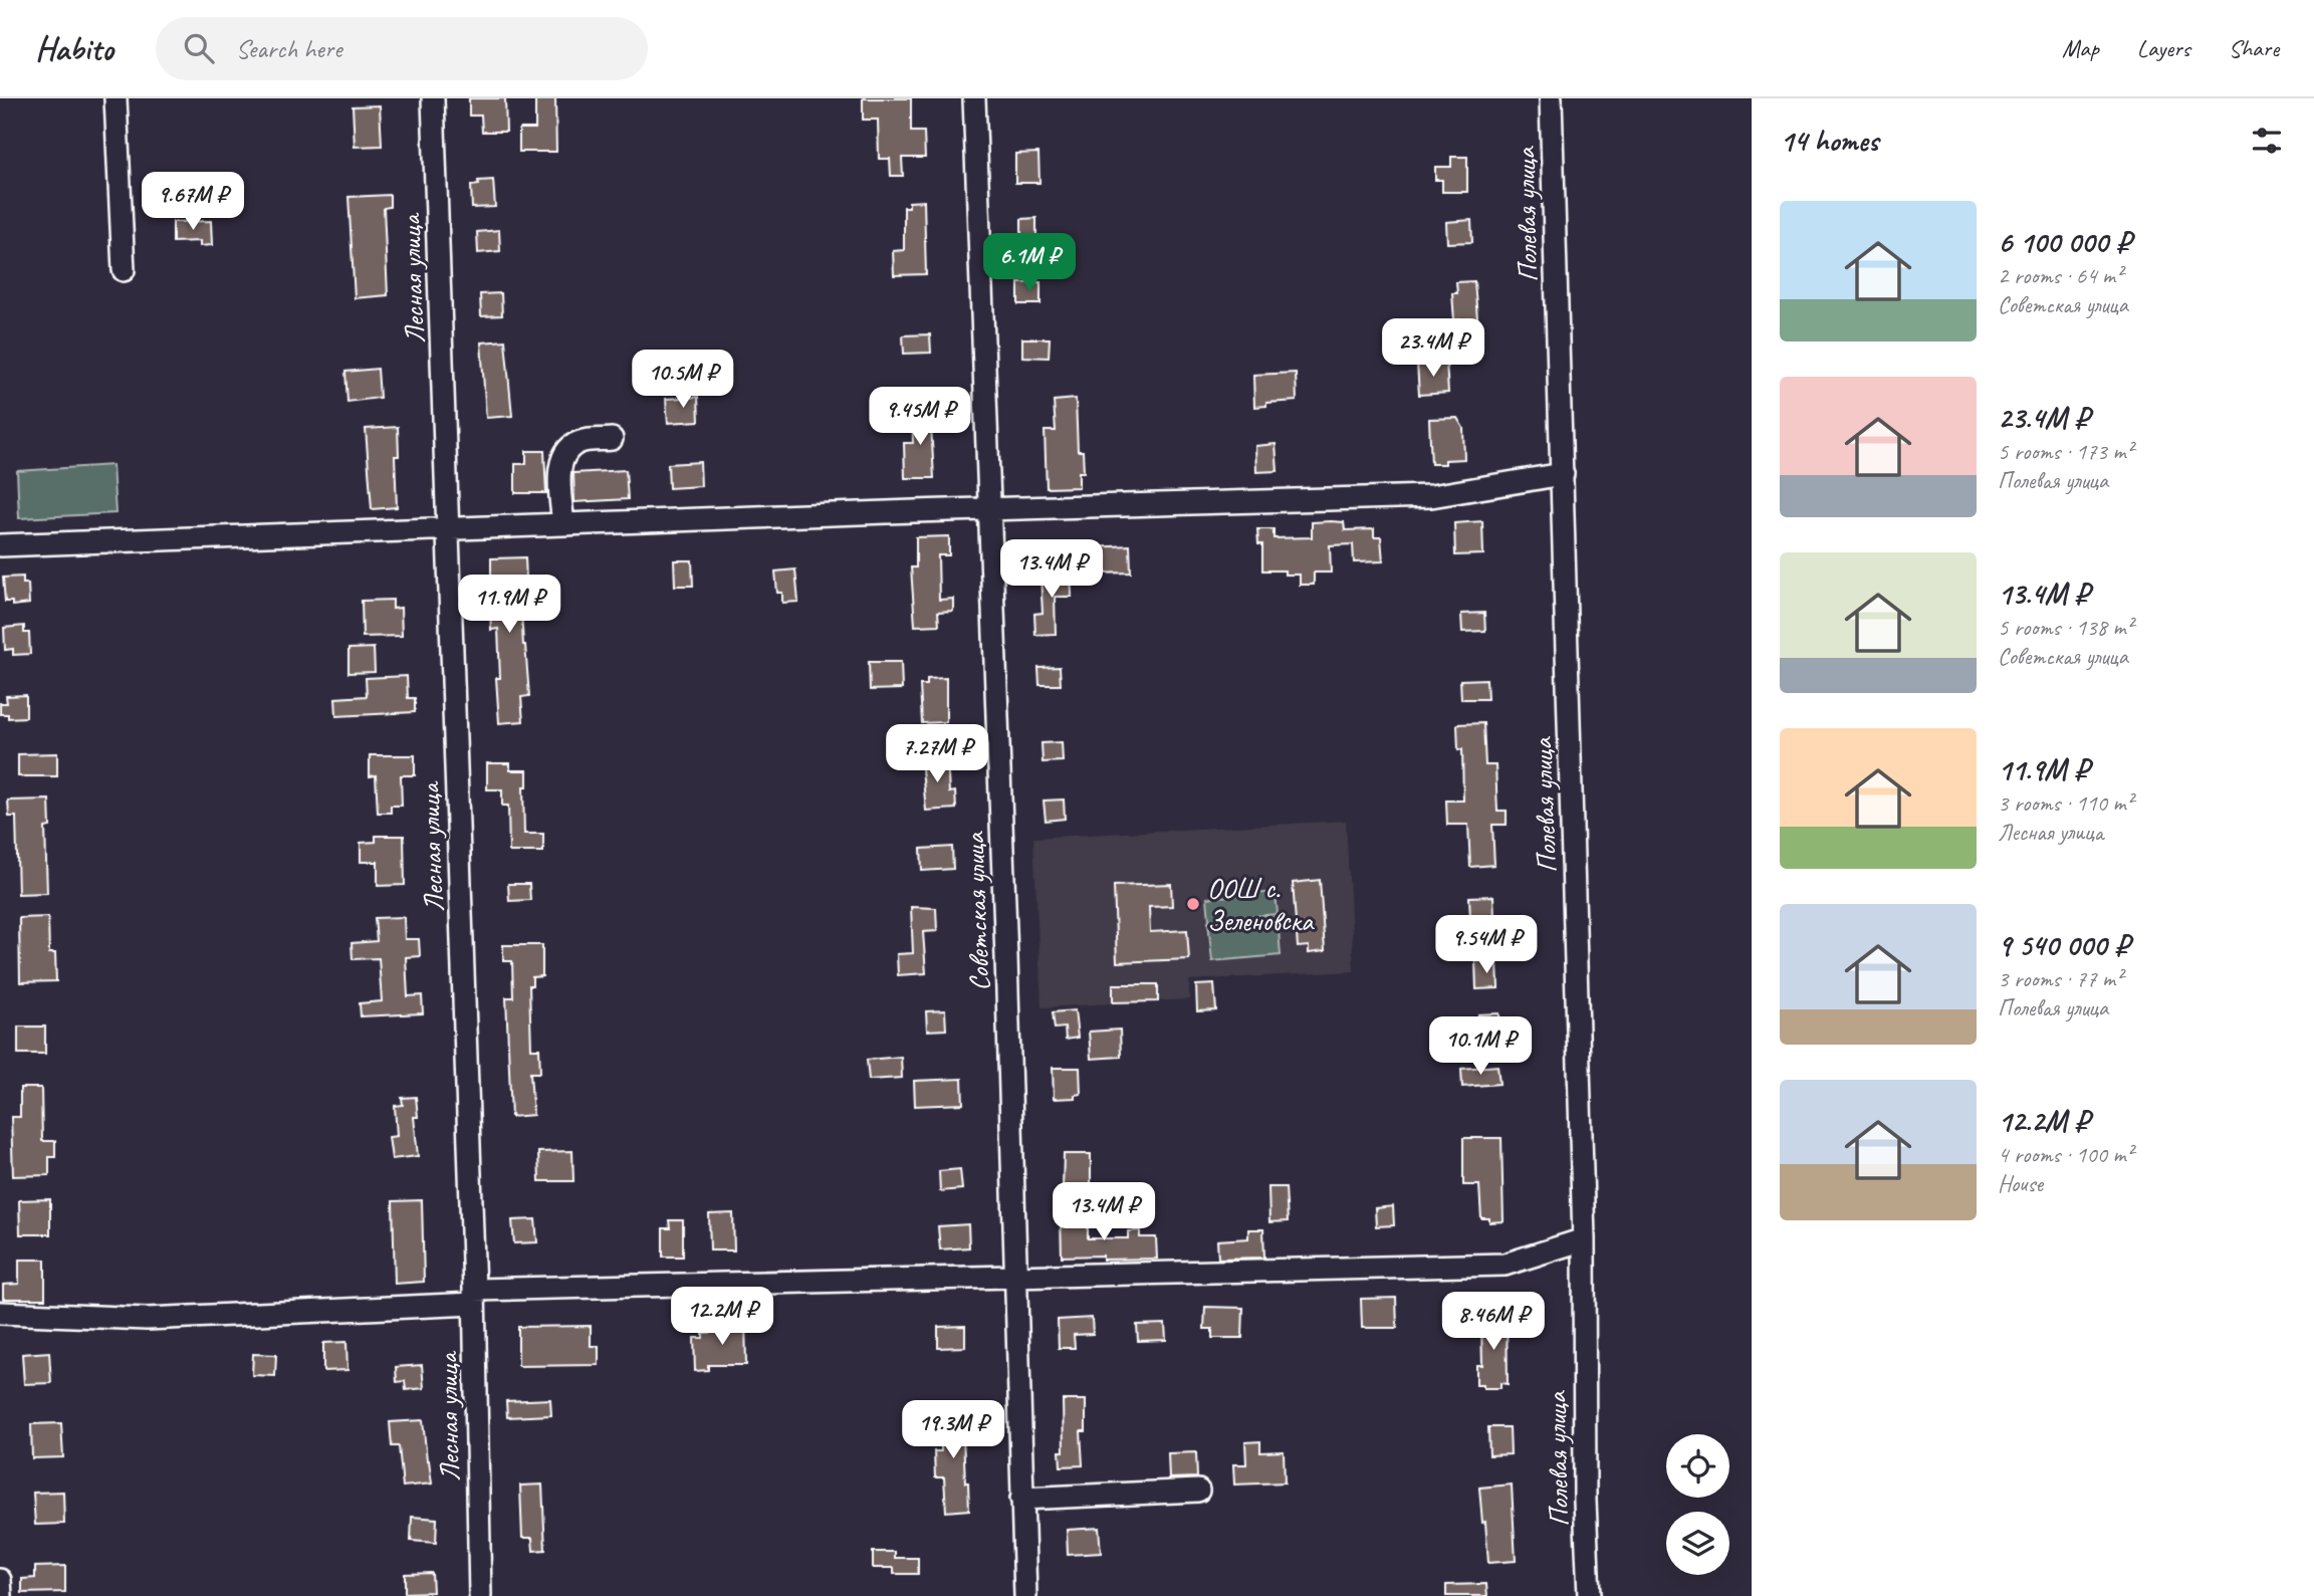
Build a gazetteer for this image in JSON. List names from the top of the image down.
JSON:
{
  "streets": {
    "street": ["Полевая улица", "Лесная улица", "Советская улица"]
  },
  "places": ["ООШ с. Зеленовска"],
  "page": {
    "header": "Habito",
    "search": "Search here",
    "nav": ["Map", "Layers", "Share"],
    "heading": "14 homes",
    "price": [
      "9.67M ₽",
      "6.1M ₽",
      "23.4M ₽",
      "10.5M ₽",
      "9.45M ₽",
      "13.4M ₽",
      "11.9M ₽",
      "7.27M ₽",
      "9.54M ₽",
      "10.1M ₽",
      "13.4M ₽",
      "12.2M ₽",
      "8.46M ₽",
      "19.3M ₽"
    ],
    "list": [
      {
        "name": "6 100 000 ₽",
        "note": "2 rooms · 64 m² · Советская улица"
      },
      {
        "name": "23.4M ₽",
        "note": "5 rooms · 173 m² · Полевая улица"
      },
      {
        "name": "13.4M ₽",
        "note": "5 rooms · 138 m² · Советская улица"
      },
      {
        "name": "11.9M ₽",
        "note": "3 rooms · 110 m² · Лесная улица"
      },
      {
        "name": "9 540 000 ₽",
        "note": "3 rooms · 77 m² · Полевая улица"
      },
      {
        "name": "12.2M ₽",
        "note": "4 rooms · 100 m² · House"
      }
    ]
  }
}
